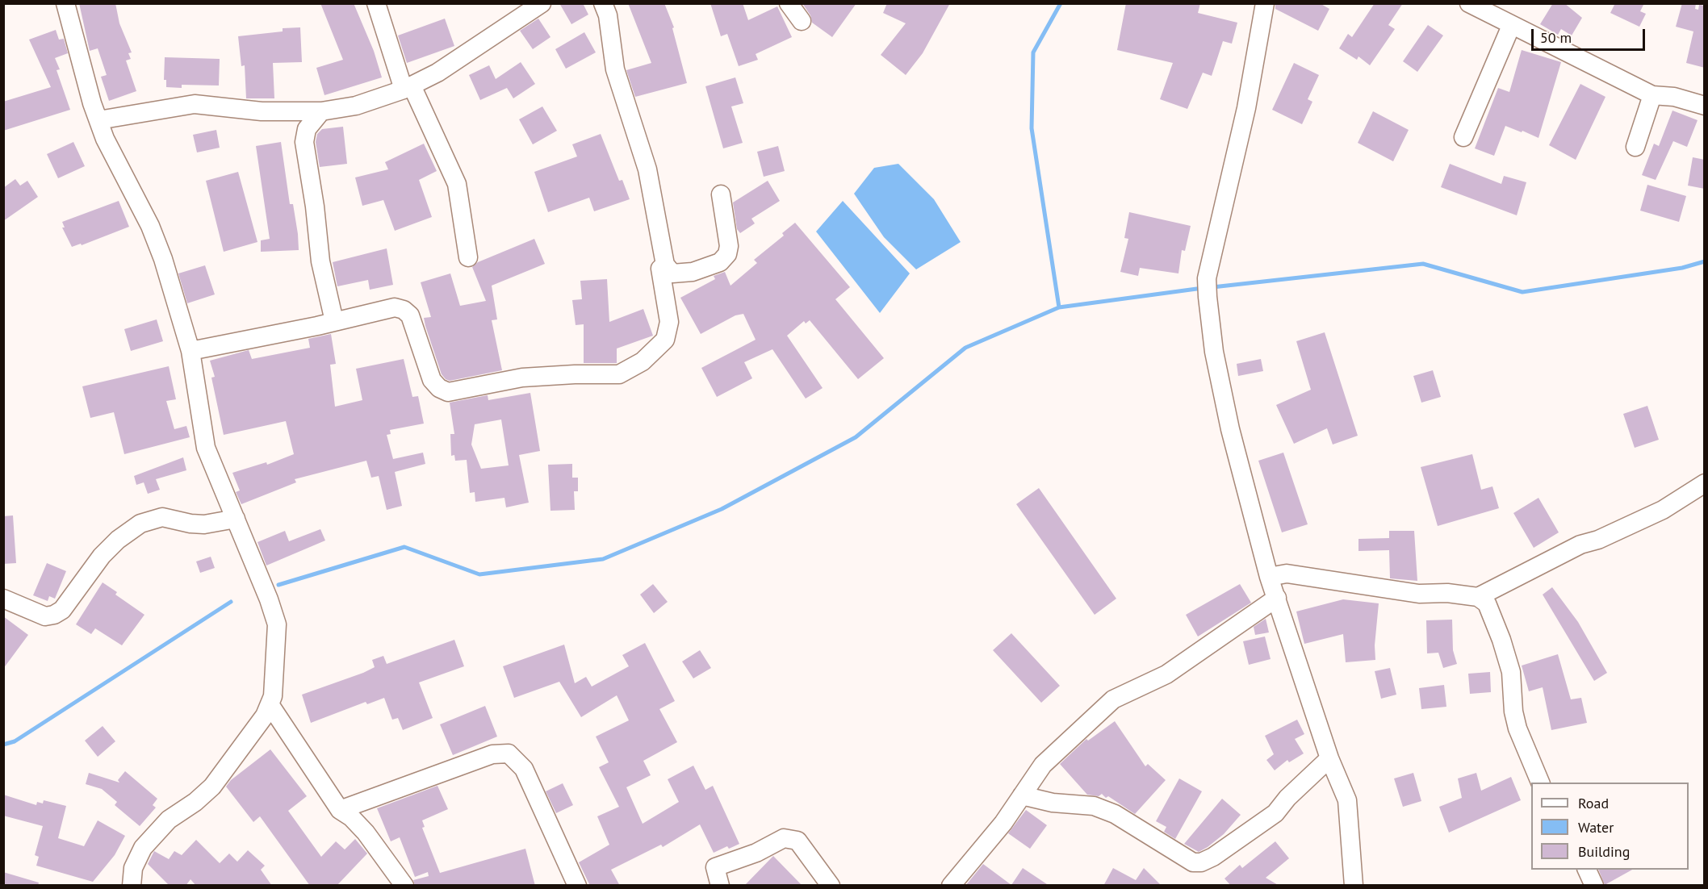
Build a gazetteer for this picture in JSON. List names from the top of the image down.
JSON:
{
  "legend": ["Road", "Water", "Building"],
  "scale_bar": "50 m"
}
